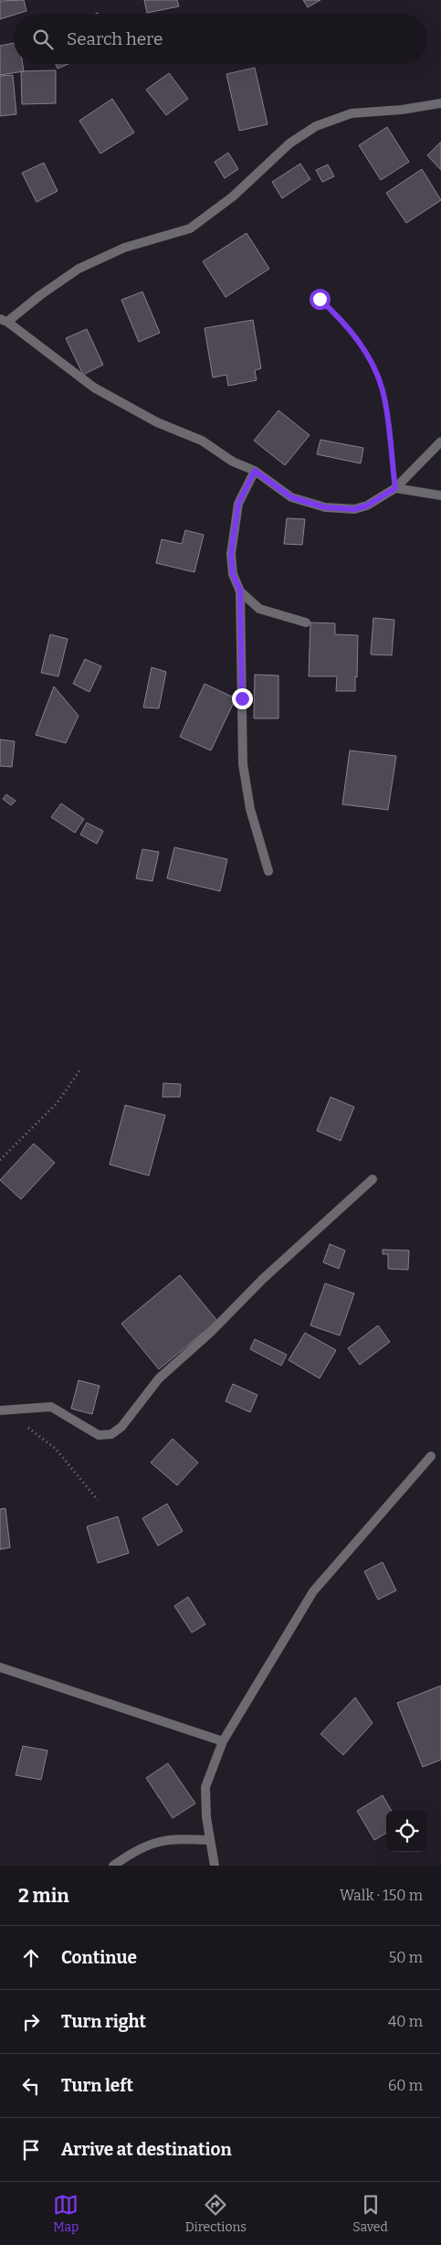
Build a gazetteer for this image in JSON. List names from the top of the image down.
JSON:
{
  "page": {
    "search": "Search here",
    "heading": ["2 min", "Walk · 150 m"],
    "list": [
      ["Continue", "50 m"],
      ["Turn right", "40 m"],
      ["Turn left", "60 m"],
      "Arrive at destination"
    ],
    "nav": ["Map", "Directions", "Saved"]
  }
}
